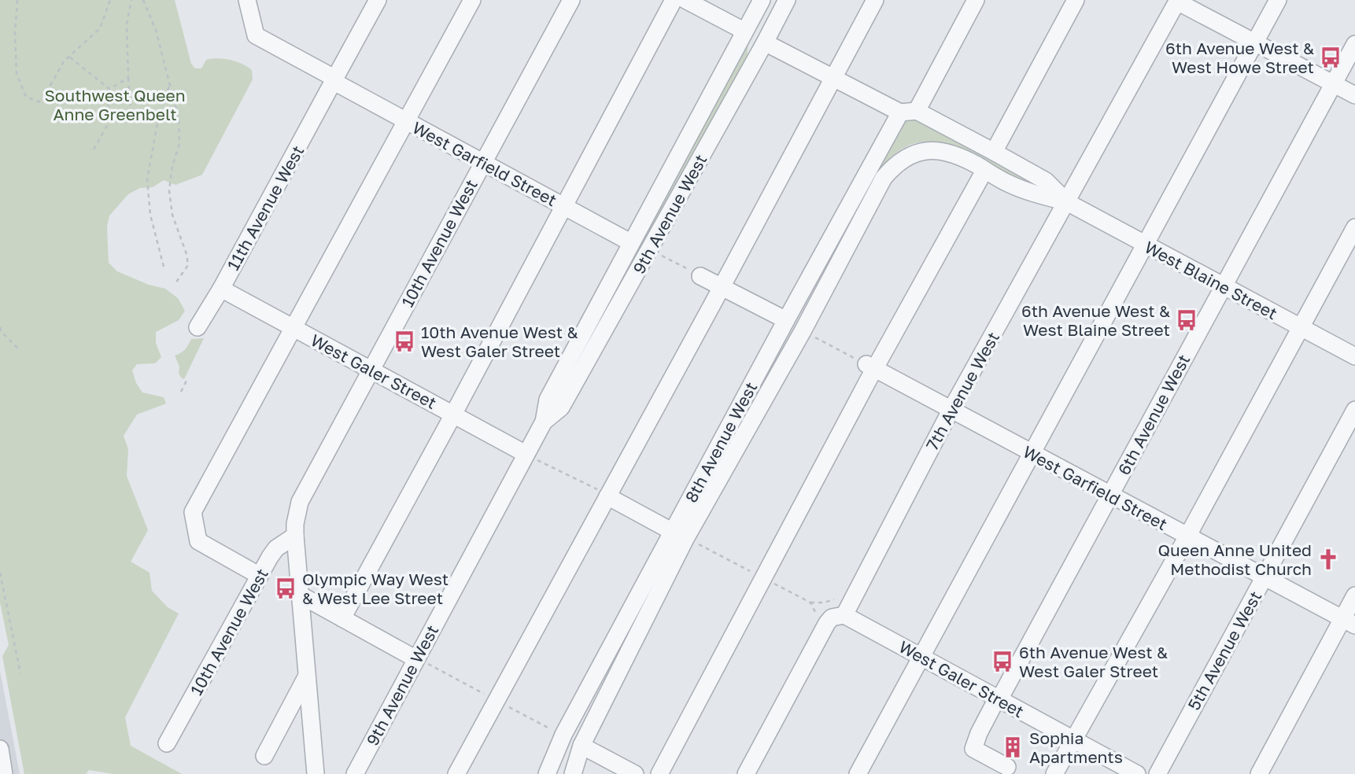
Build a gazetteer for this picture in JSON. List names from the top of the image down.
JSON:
{
  "streets": {
    "street": [
      "West Garfield Street",
      "11th Avenue West",
      "9th Avenue West",
      "10th Avenue West",
      "West Blaine Street",
      "West Galer Street",
      "7th Avenue West",
      "6th Avenue West",
      "8th Avenue West",
      "5th Avenue West"
    ]
  },
  "crossings": [
    ["West Garfield Street", "11th Avenue West"],
    ["West Garfield Street", "9th Avenue West"],
    ["West Garfield Street", "10th Avenue West"],
    ["West Garfield Street", "7th Avenue West"],
    ["West Garfield Street", "6th Avenue West"],
    ["West Garfield Street", "5th Avenue West"],
    ["11th Avenue West", "West Galer Street"],
    ["9th Avenue West", "West Blaine Street"],
    ["9th Avenue West", "West Galer Street"],
    ["10th Avenue West", "West Galer Street"],
    ["West Blaine Street", "7th Avenue West"],
    ["West Blaine Street", "6th Avenue West"],
    ["West Blaine Street", "8th Avenue West"],
    ["West Galer Street", "7th Avenue West"],
    ["West Galer Street", "6th Avenue West"]
  ],
  "parks": ["Southwest Queen Anne Greenbelt"],
  "places": {
    "bus stop": [
      "6th Avenue West & West Howe Street",
      "6th Avenue West & West Blaine Street",
      "10th Avenue West & West Galer Street",
      "Olympic Way West & West Lee Street",
      "6th Avenue West & West Galer Street"
    ],
    "church": ["Queen Anne United Methodist Church"],
    "building": ["Sophia Apartments"]
  }
}
